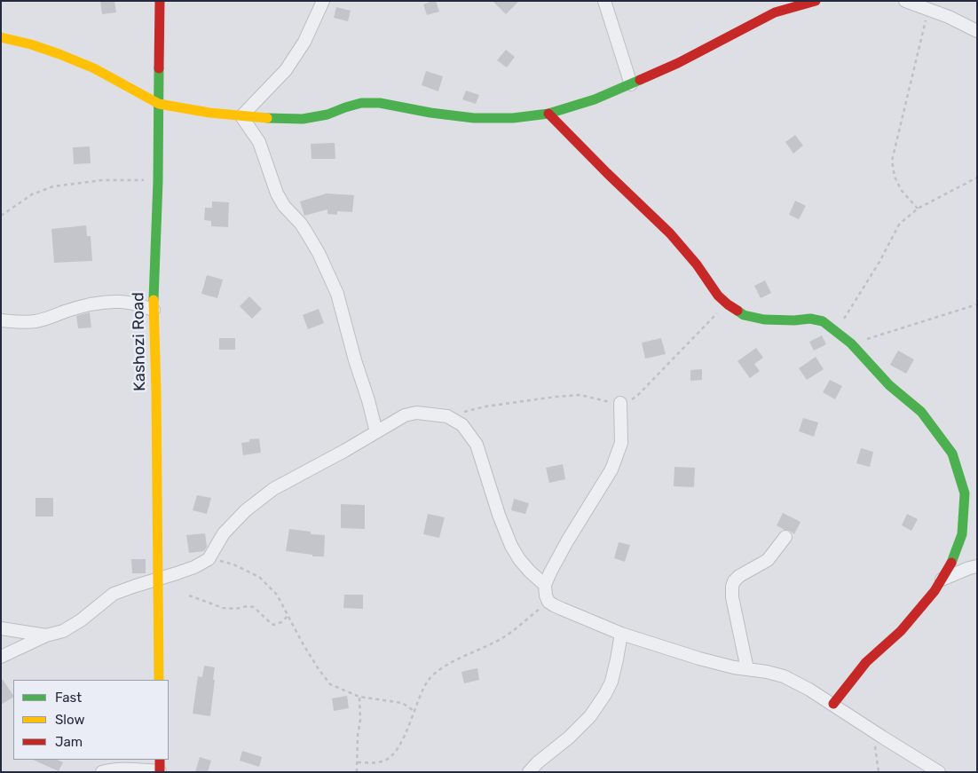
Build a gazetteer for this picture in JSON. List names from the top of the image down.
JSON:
{
  "streets": {
    "street": ["Kashozi Road"]
  },
  "legend": ["Fast", "Slow", "Jam"]
}
